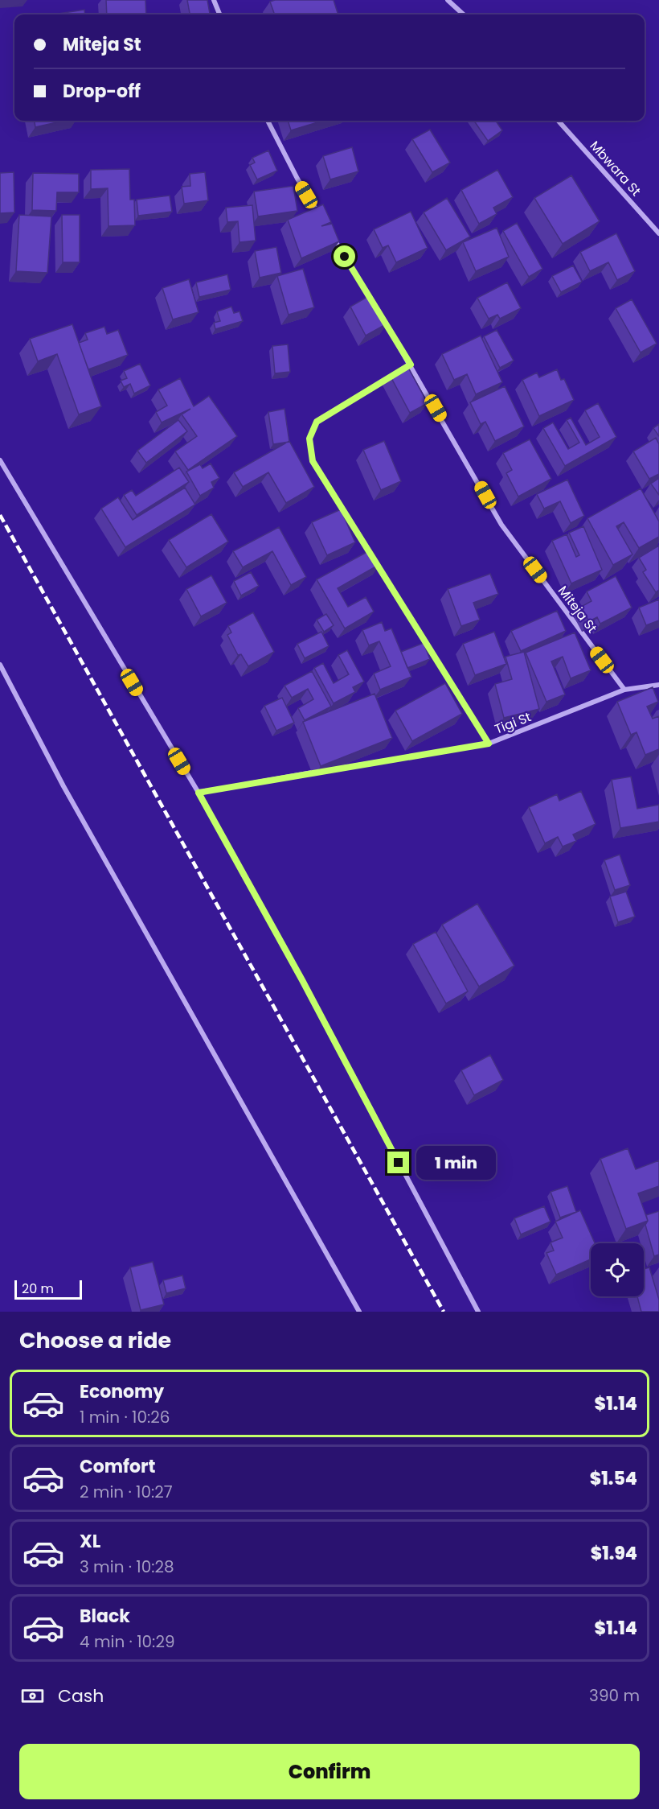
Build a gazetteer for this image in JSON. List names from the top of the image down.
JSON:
{
  "streets": {
    "street": ["Mbwara St", "Miteja St", "Tigi St"]
  },
  "crossings": [
    ["Miteja St", "Tigi St"]
  ],
  "scale_bar": "20 m",
  "page": {
    "banner": ["Miteja St", "Drop-off"],
    "bubble": "1 min",
    "scale": "20 m",
    "heading": "Choose a ride",
    "list": [
      {
        "name": "Economy",
        "note": "1 min · 10:26",
        "value": "$1.14"
      },
      {
        "name": "Comfort",
        "note": "2 min · 10:27",
        "value": "$1.54"
      },
      {
        "name": "XL",
        "note": "3 min · 10:28",
        "value": "$1.94"
      },
      {
        "name": "Black",
        "note": "4 min · 10:29",
        "value": "$1.14"
      }
    ],
    "pay": ["Cash", "390 m"],
    "buttons": "Confirm"
  }
}
